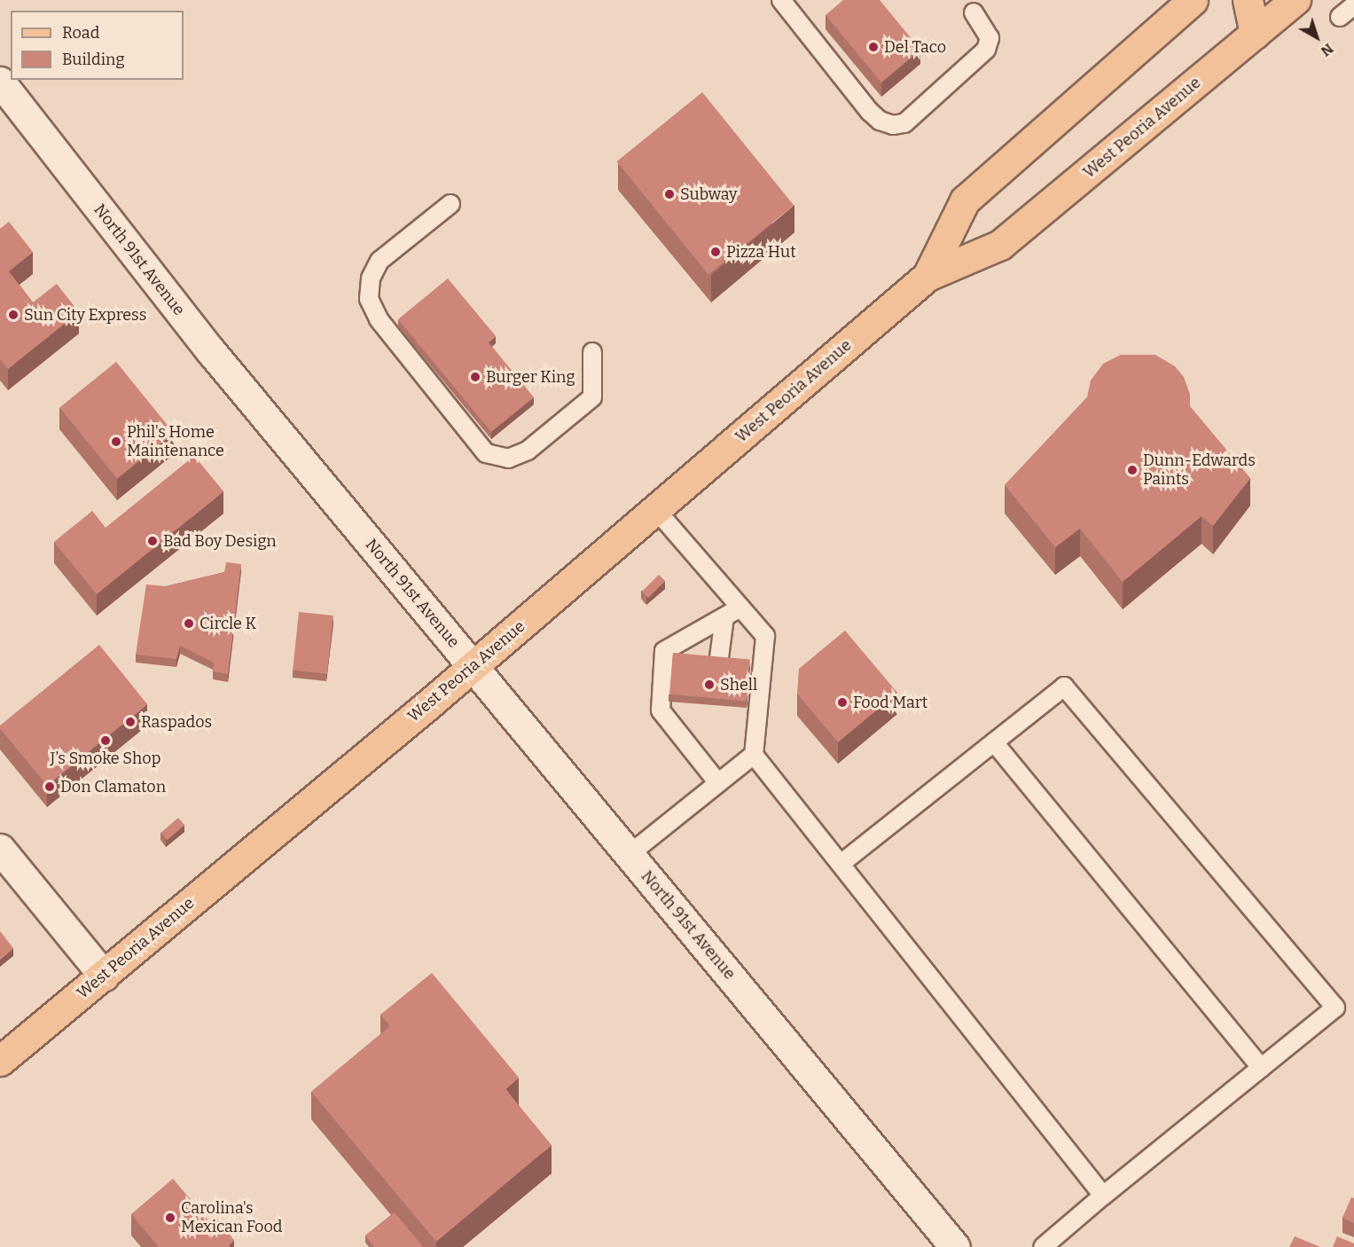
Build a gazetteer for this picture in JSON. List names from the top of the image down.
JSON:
{
  "streets": {
    "main road": ["West Peoria Avenue", "North 91st Avenue"]
  },
  "crossings": [
    ["West Peoria Avenue", "North 91st Avenue"]
  ],
  "places": [
    "Del Taco",
    "Subway",
    "Pizza Hut",
    "Sun City Express",
    "Burger King",
    "Phil's Home Maintenance",
    "Dunn-Edwards Paints",
    "Bad Boy Design",
    "Circle K",
    "Shell",
    "Food Mart",
    "Raspados",
    "J’s Smoke Shop",
    "Don Clamaton",
    "Carolina's Mexican Food"
  ],
  "legend": ["Road", "Building"],
  "north": "bottom right"
}
